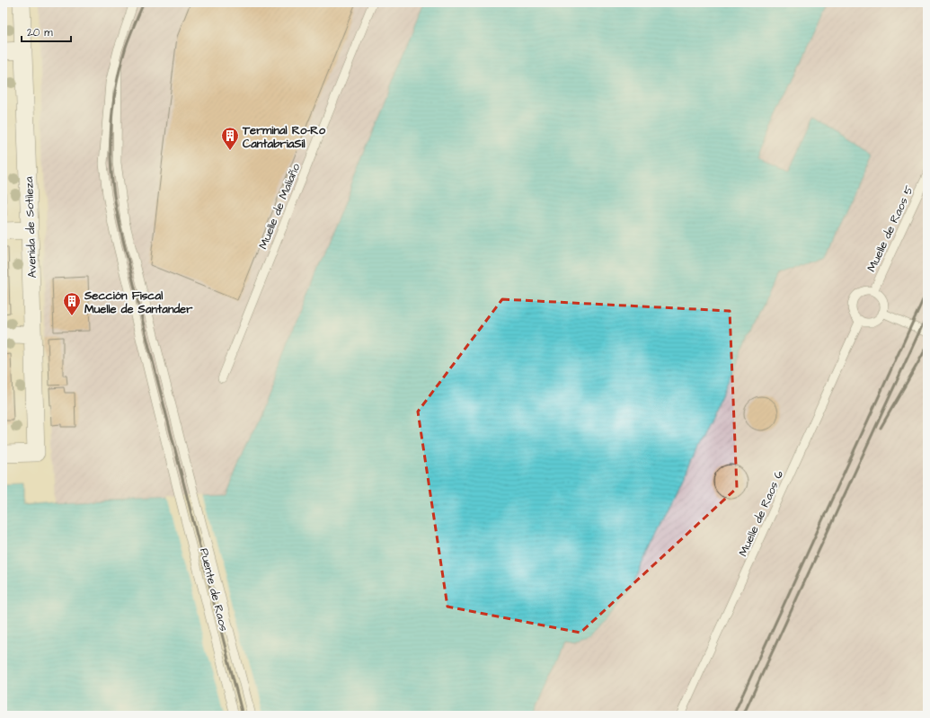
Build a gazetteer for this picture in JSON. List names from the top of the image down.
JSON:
{
  "streets": {
    "street": ["Avenida de Sotileza"],
    "lane": [
      "Muelle de Maliaño",
      "Muelle de Raos 5",
      "Muelle de Raos 6",
      "Puente de Raos"
    ]
  },
  "crossings": [
    ["Muelle de Raos 5", "Muelle de Raos 6"]
  ],
  "places": {
    "building": ["Terminal Ro-Ro CantabriaSil", "Sección Fiscal Muelle de Santander"]
  },
  "scale_bar": "20 m"
}
